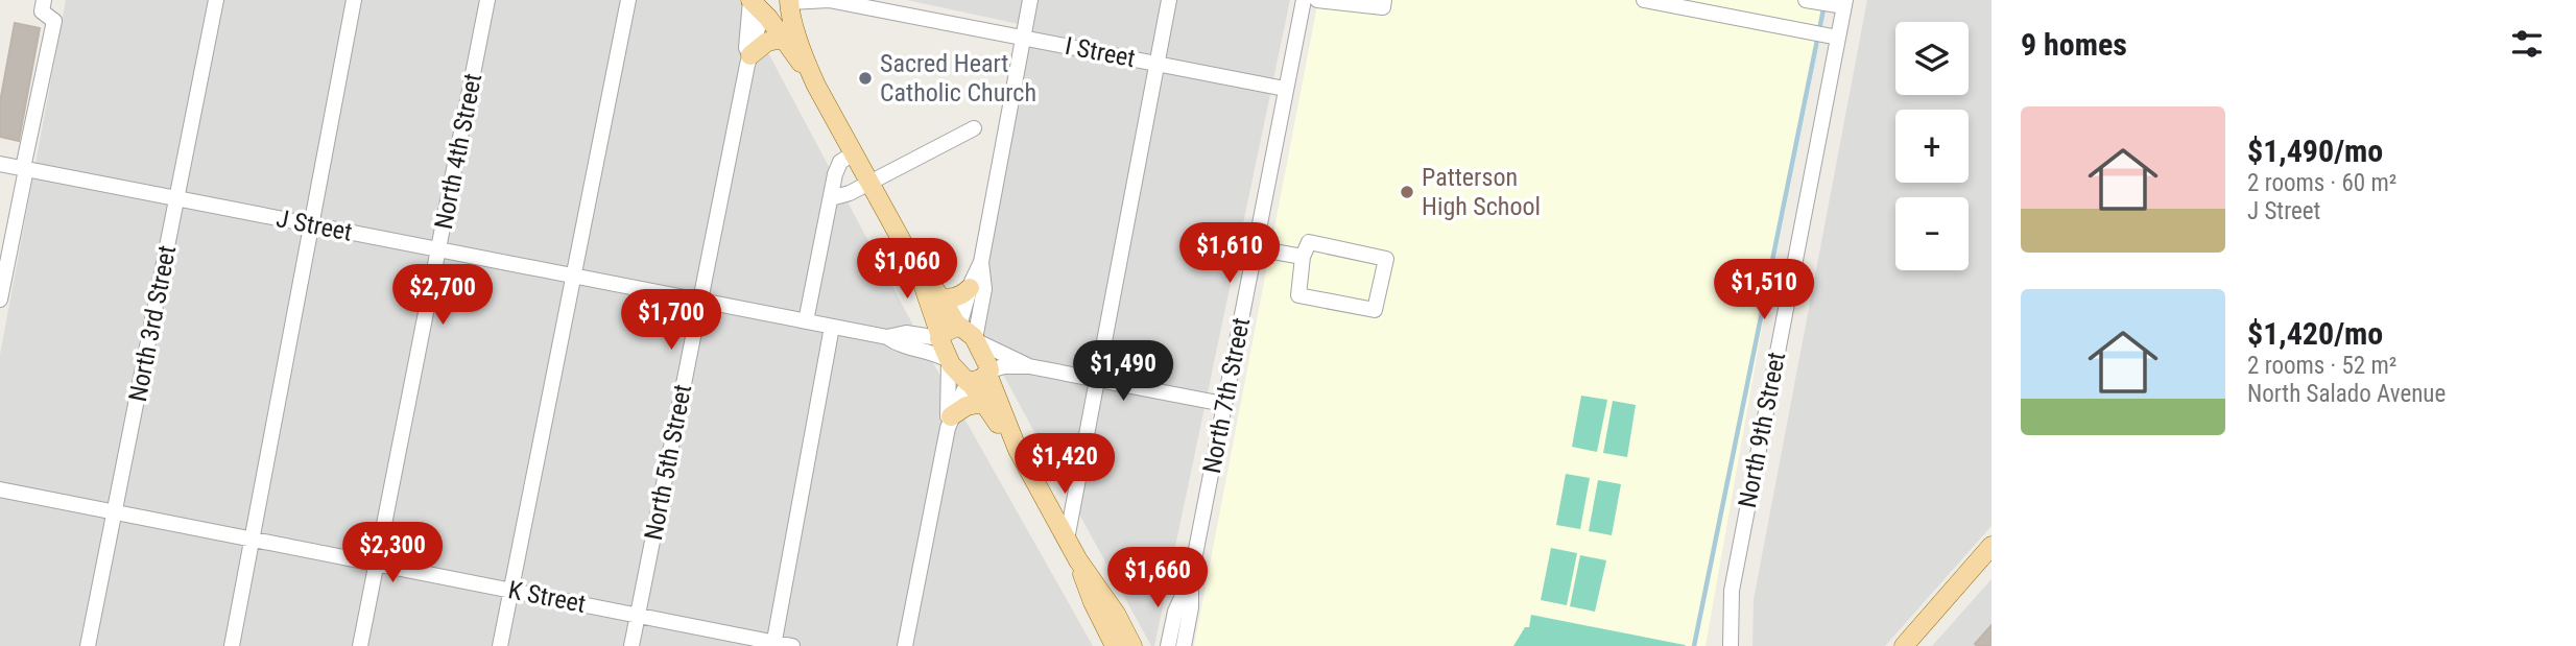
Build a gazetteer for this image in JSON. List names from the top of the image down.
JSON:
{
  "streets": {
    "street": [
      "I Street",
      "North 4th Street",
      "J Street",
      "North 3rd Street",
      "North 7th Street",
      "North 9th Street",
      "North 5th Street",
      "K Street"
    ]
  },
  "crossings": [
    ["I Street", "North 7th Street"],
    ["North 4th Street", "J Street"],
    ["North 4th Street", "K Street"],
    ["J Street", "North 3rd Street"],
    ["J Street", "North 5th Street"],
    ["North 3rd Street", "K Street"],
    ["North 5th Street", "K Street"]
  ],
  "places": ["Sacred Heart Catholic Church", "Patterson High School"],
  "page": {
    "heading": "9 homes",
    "map_buttons": ["+", "−"],
    "list": [
      {
        "name": "$1,490/mo",
        "note": "2 rooms · 60 m² · J Street"
      },
      {
        "name": "$1,420/mo",
        "note": "2 rooms · 52 m² · North Salado Avenue"
      }
    ],
    "price": [
      "$1,610",
      "$1,060",
      "$1,510",
      "$2,700",
      "$1,700",
      "$1,490",
      "$1,420",
      "$2,300",
      "$1,660"
    ]
  }
}
